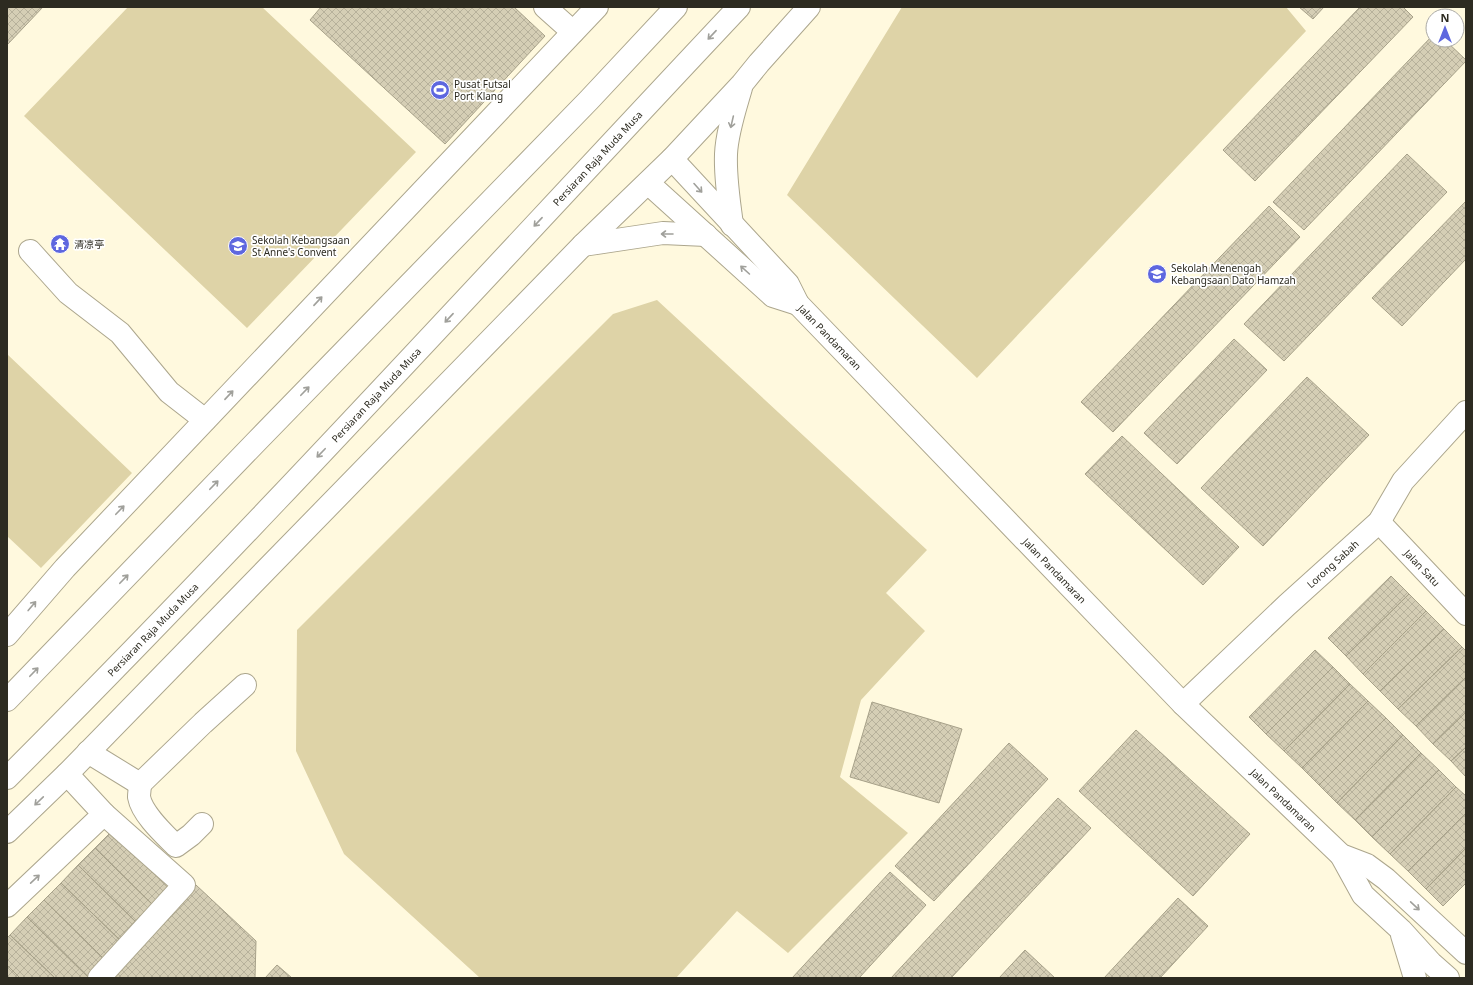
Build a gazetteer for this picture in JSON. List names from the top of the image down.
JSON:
{
  "streets": {
    "street": [
      "Persiaran Raja Muda Musa",
      "Jalan Pandamaran",
      "Lorong Sabah",
      "Jalan Satu"
    ]
  },
  "crossings": [
    ["Jalan Pandamaran", "Lorong Sabah"],
    ["Lorong Sabah", "Jalan Satu"]
  ],
  "places": {
    "sports": ["Pusat Futsal Port Klang"],
    "temple": ["清凉亭"],
    "school or university": ["Sekolah Kebangsaan St Anne's Convent", "Sekolah Menengah Kebangsaan Dato Hamzah"]
  },
  "north": "top"
}
